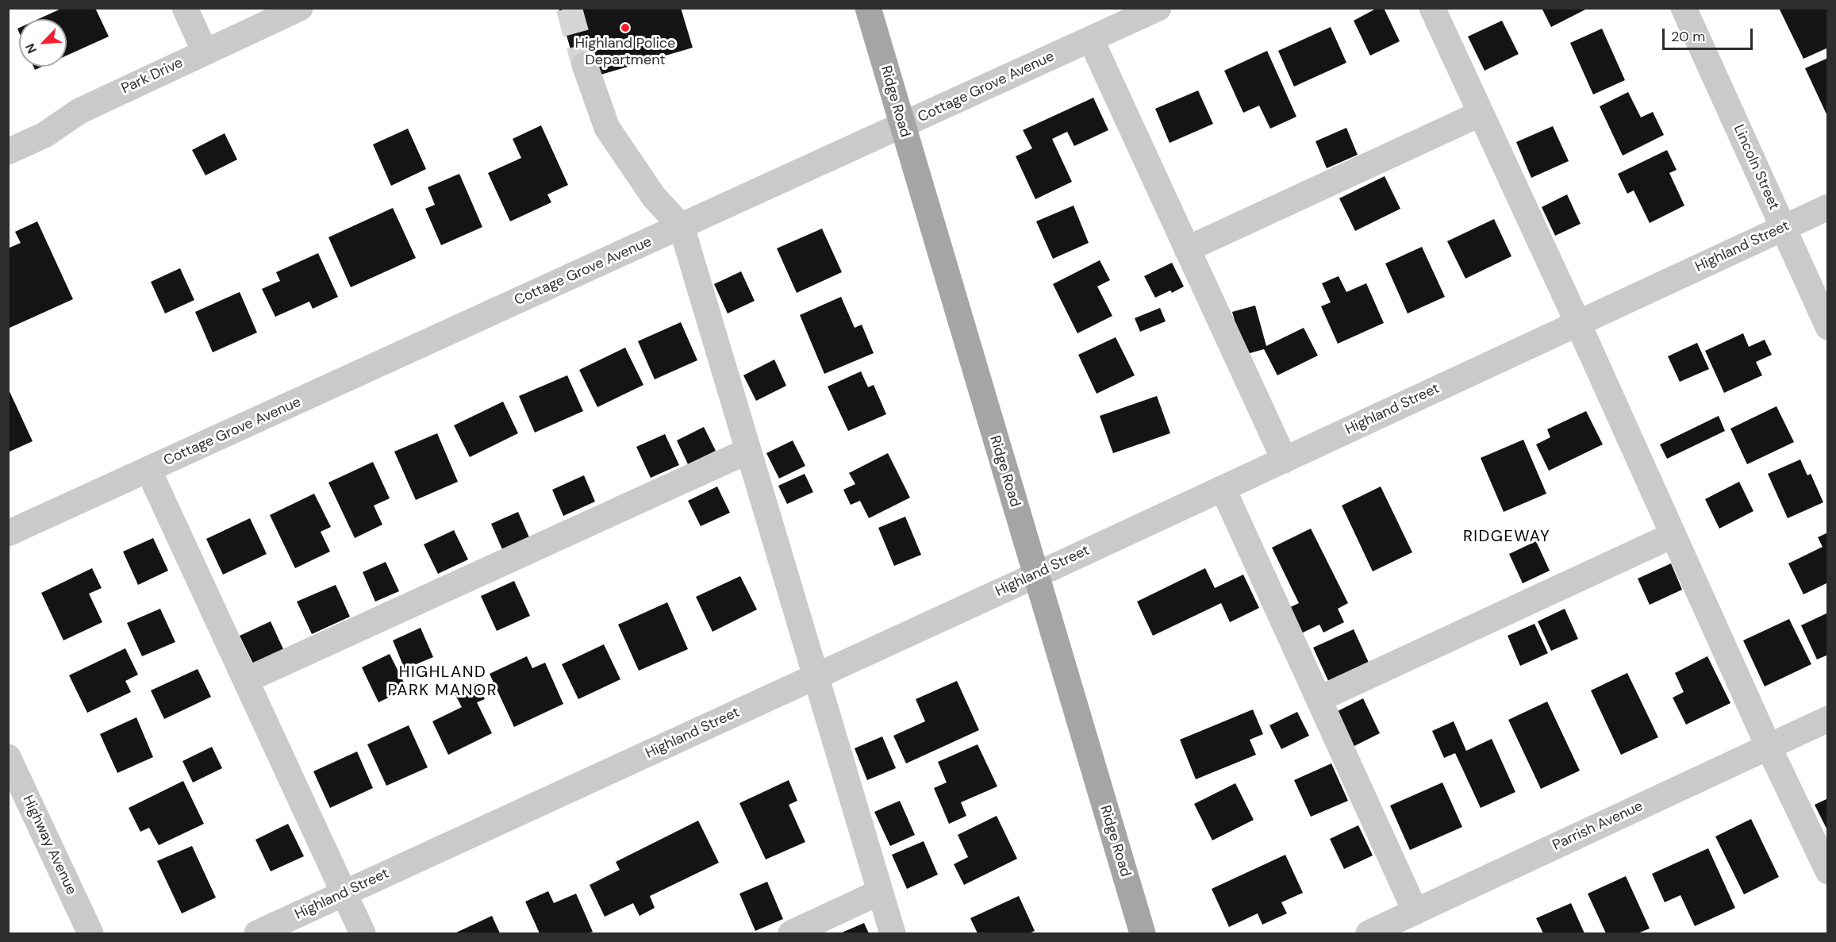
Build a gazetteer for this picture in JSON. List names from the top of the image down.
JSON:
{
  "streets": {
    "main road": ["Ridge Road"],
    "street": [
      "Park Drive",
      "Cottage Grove Avenue",
      "Lincoln Street",
      "Highland Street",
      "Parrish Avenue",
      "Highway Avenue"
    ]
  },
  "crossings": [
    ["Cottage Grove Avenue", "Ridge Road"],
    ["Ridge Road", "Highland Street"],
    ["Lincoln Street", "Highland Street"]
  ],
  "districts": ["RIDGEWAY", "HIGHLAND PARK MANOR"],
  "places": ["Highland Police Department"],
  "scale_bar": "20 m",
  "north": "bottom left"
}
